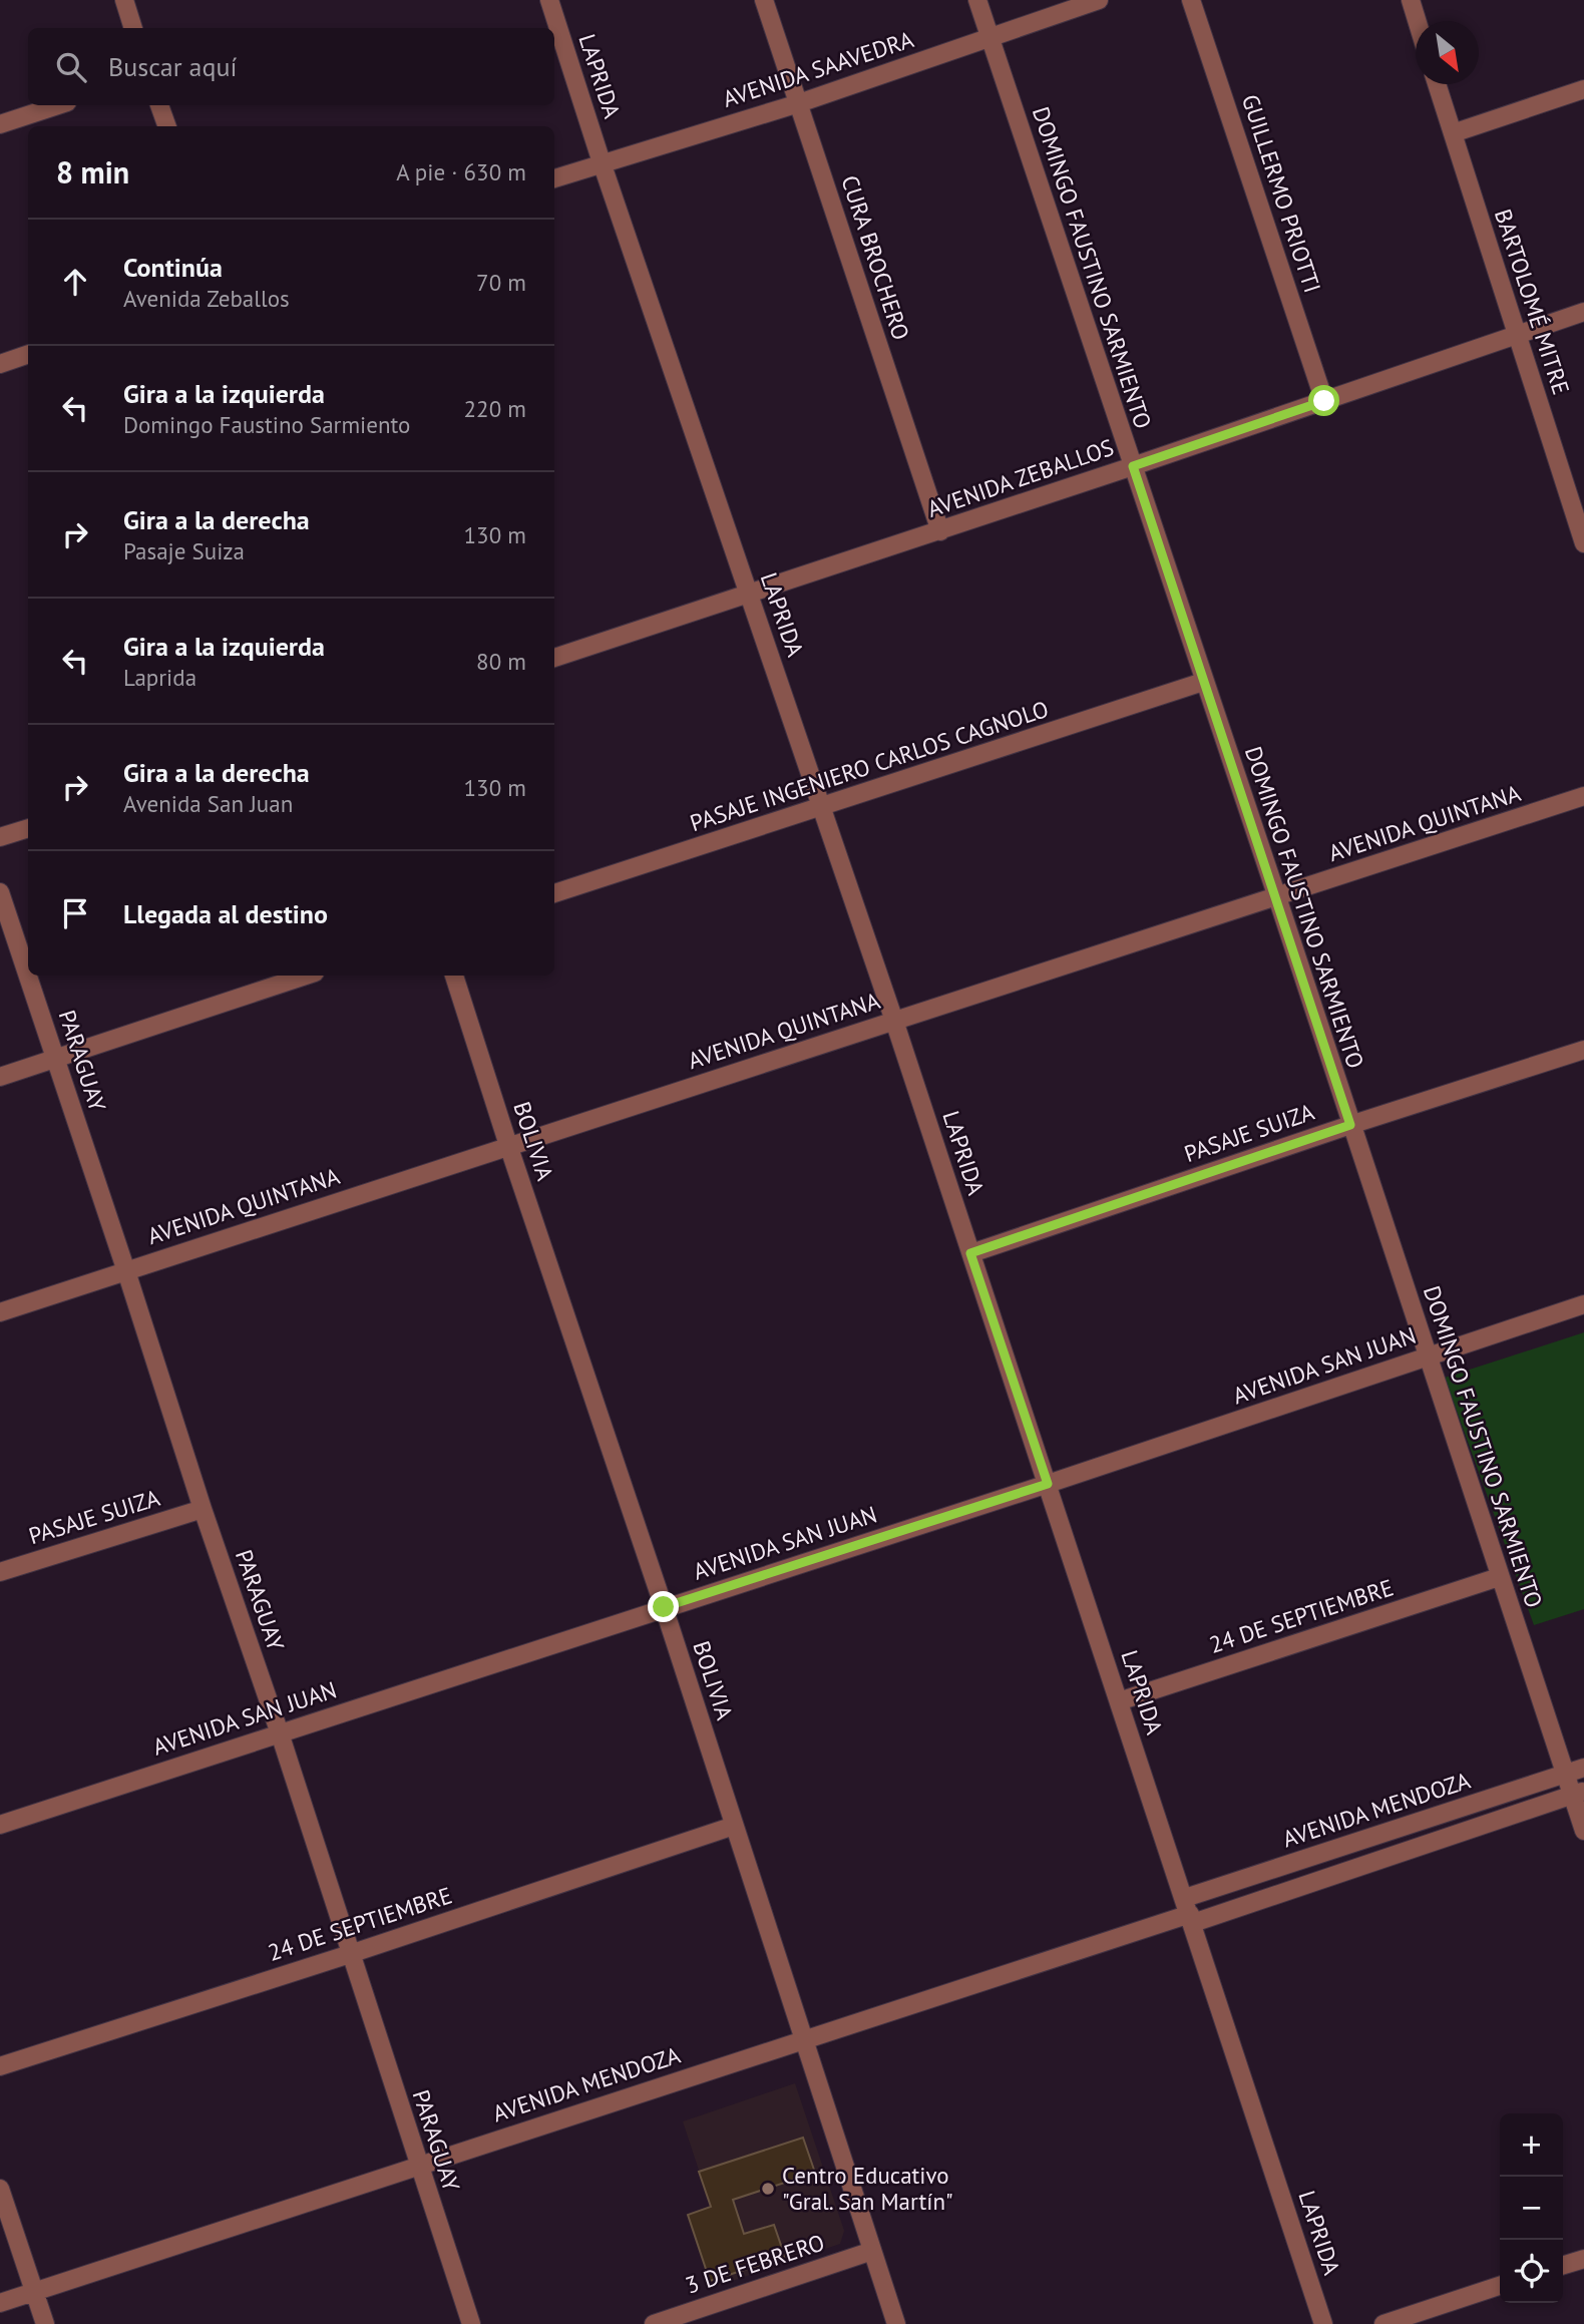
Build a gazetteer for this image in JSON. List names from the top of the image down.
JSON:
{
  "streets": {
    "street": [
      "AVENIDA SAAVEDRA",
      "LAPRIDA",
      "GUILLERMO PRIOTTI",
      "CURA BROCHERO",
      "DOMINGO FAUSTINO SARMIENTO",
      "BARTOLOMÉ MITRE",
      "AVENIDA ZEBALLOS",
      "PASAJE INGENIERO CARLOS CAGNOLO",
      "AVENIDA QUINTANA",
      "PARAGUAY",
      "PASAJE SUIZA",
      "BOLIVIA",
      "AVENIDA SAN JUAN",
      "24 DE SEPTIEMBRE",
      "AVENIDA MENDOZA",
      "3 DE FEBRERO"
    ]
  },
  "crossings": [
    ["AVENIDA SAAVEDRA", "LAPRIDA"],
    ["AVENIDA SAAVEDRA", "CURA BROCHERO"],
    ["AVENIDA SAAVEDRA", "DOMINGO FAUSTINO SARMIENTO"],
    ["LAPRIDA", "AVENIDA ZEBALLOS"],
    ["LAPRIDA", "PASAJE INGENIERO CARLOS CAGNOLO"],
    ["LAPRIDA", "AVENIDA QUINTANA"],
    ["LAPRIDA", "PASAJE SUIZA"],
    ["LAPRIDA", "AVENIDA SAN JUAN"],
    ["LAPRIDA", "24 DE SEPTIEMBRE"],
    ["LAPRIDA", "AVENIDA MENDOZA"],
    ["GUILLERMO PRIOTTI", "AVENIDA ZEBALLOS"],
    ["CURA BROCHERO", "AVENIDA ZEBALLOS"],
    ["DOMINGO FAUSTINO SARMIENTO", "AVENIDA ZEBALLOS"],
    ["DOMINGO FAUSTINO SARMIENTO", "PASAJE INGENIERO CARLOS CAGNOLO"],
    ["DOMINGO FAUSTINO SARMIENTO", "AVENIDA QUINTANA"],
    ["DOMINGO FAUSTINO SARMIENTO", "PASAJE SUIZA"],
    ["DOMINGO FAUSTINO SARMIENTO", "AVENIDA SAN JUAN"],
    ["DOMINGO FAUSTINO SARMIENTO", "24 DE SEPTIEMBRE"],
    ["DOMINGO FAUSTINO SARMIENTO", "AVENIDA MENDOZA"],
    ["BARTOLOMÉ MITRE", "AVENIDA ZEBALLOS"],
    ["AVENIDA QUINTANA", "PARAGUAY"],
    ["AVENIDA QUINTANA", "BOLIVIA"],
    ["PARAGUAY", "PASAJE SUIZA"],
    ["PARAGUAY", "AVENIDA SAN JUAN"],
    ["PARAGUAY", "24 DE SEPTIEMBRE"],
    ["PARAGUAY", "AVENIDA MENDOZA"],
    ["BOLIVIA", "AVENIDA SAN JUAN"],
    ["BOLIVIA", "24 DE SEPTIEMBRE"],
    ["BOLIVIA", "AVENIDA MENDOZA"],
    ["BOLIVIA", "3 DE FEBRERO"]
  ],
  "places": ["Centro Educativo \"Gral. San Martín\""],
  "north": "bottom right",
  "page": {
    "search": "Buscar aquí",
    "heading": ["8 min", "A pie · 630 m"],
    "list": [
      ["Continúa", "Avenida Zeballos", "70 m"],
      ["Gira a la izquierda", "Domingo Faustino Sarmiento", "220 m"],
      ["Gira a la derecha", "Pasaje Suiza", "130 m"],
      ["Gira a la izquierda", "Laprida", "80 m"],
      ["Gira a la derecha", "Avenida San Juan", "130 m"],
      "Llegada al destino"
    ],
    "map_buttons": ["+", "−"]
  }
}
